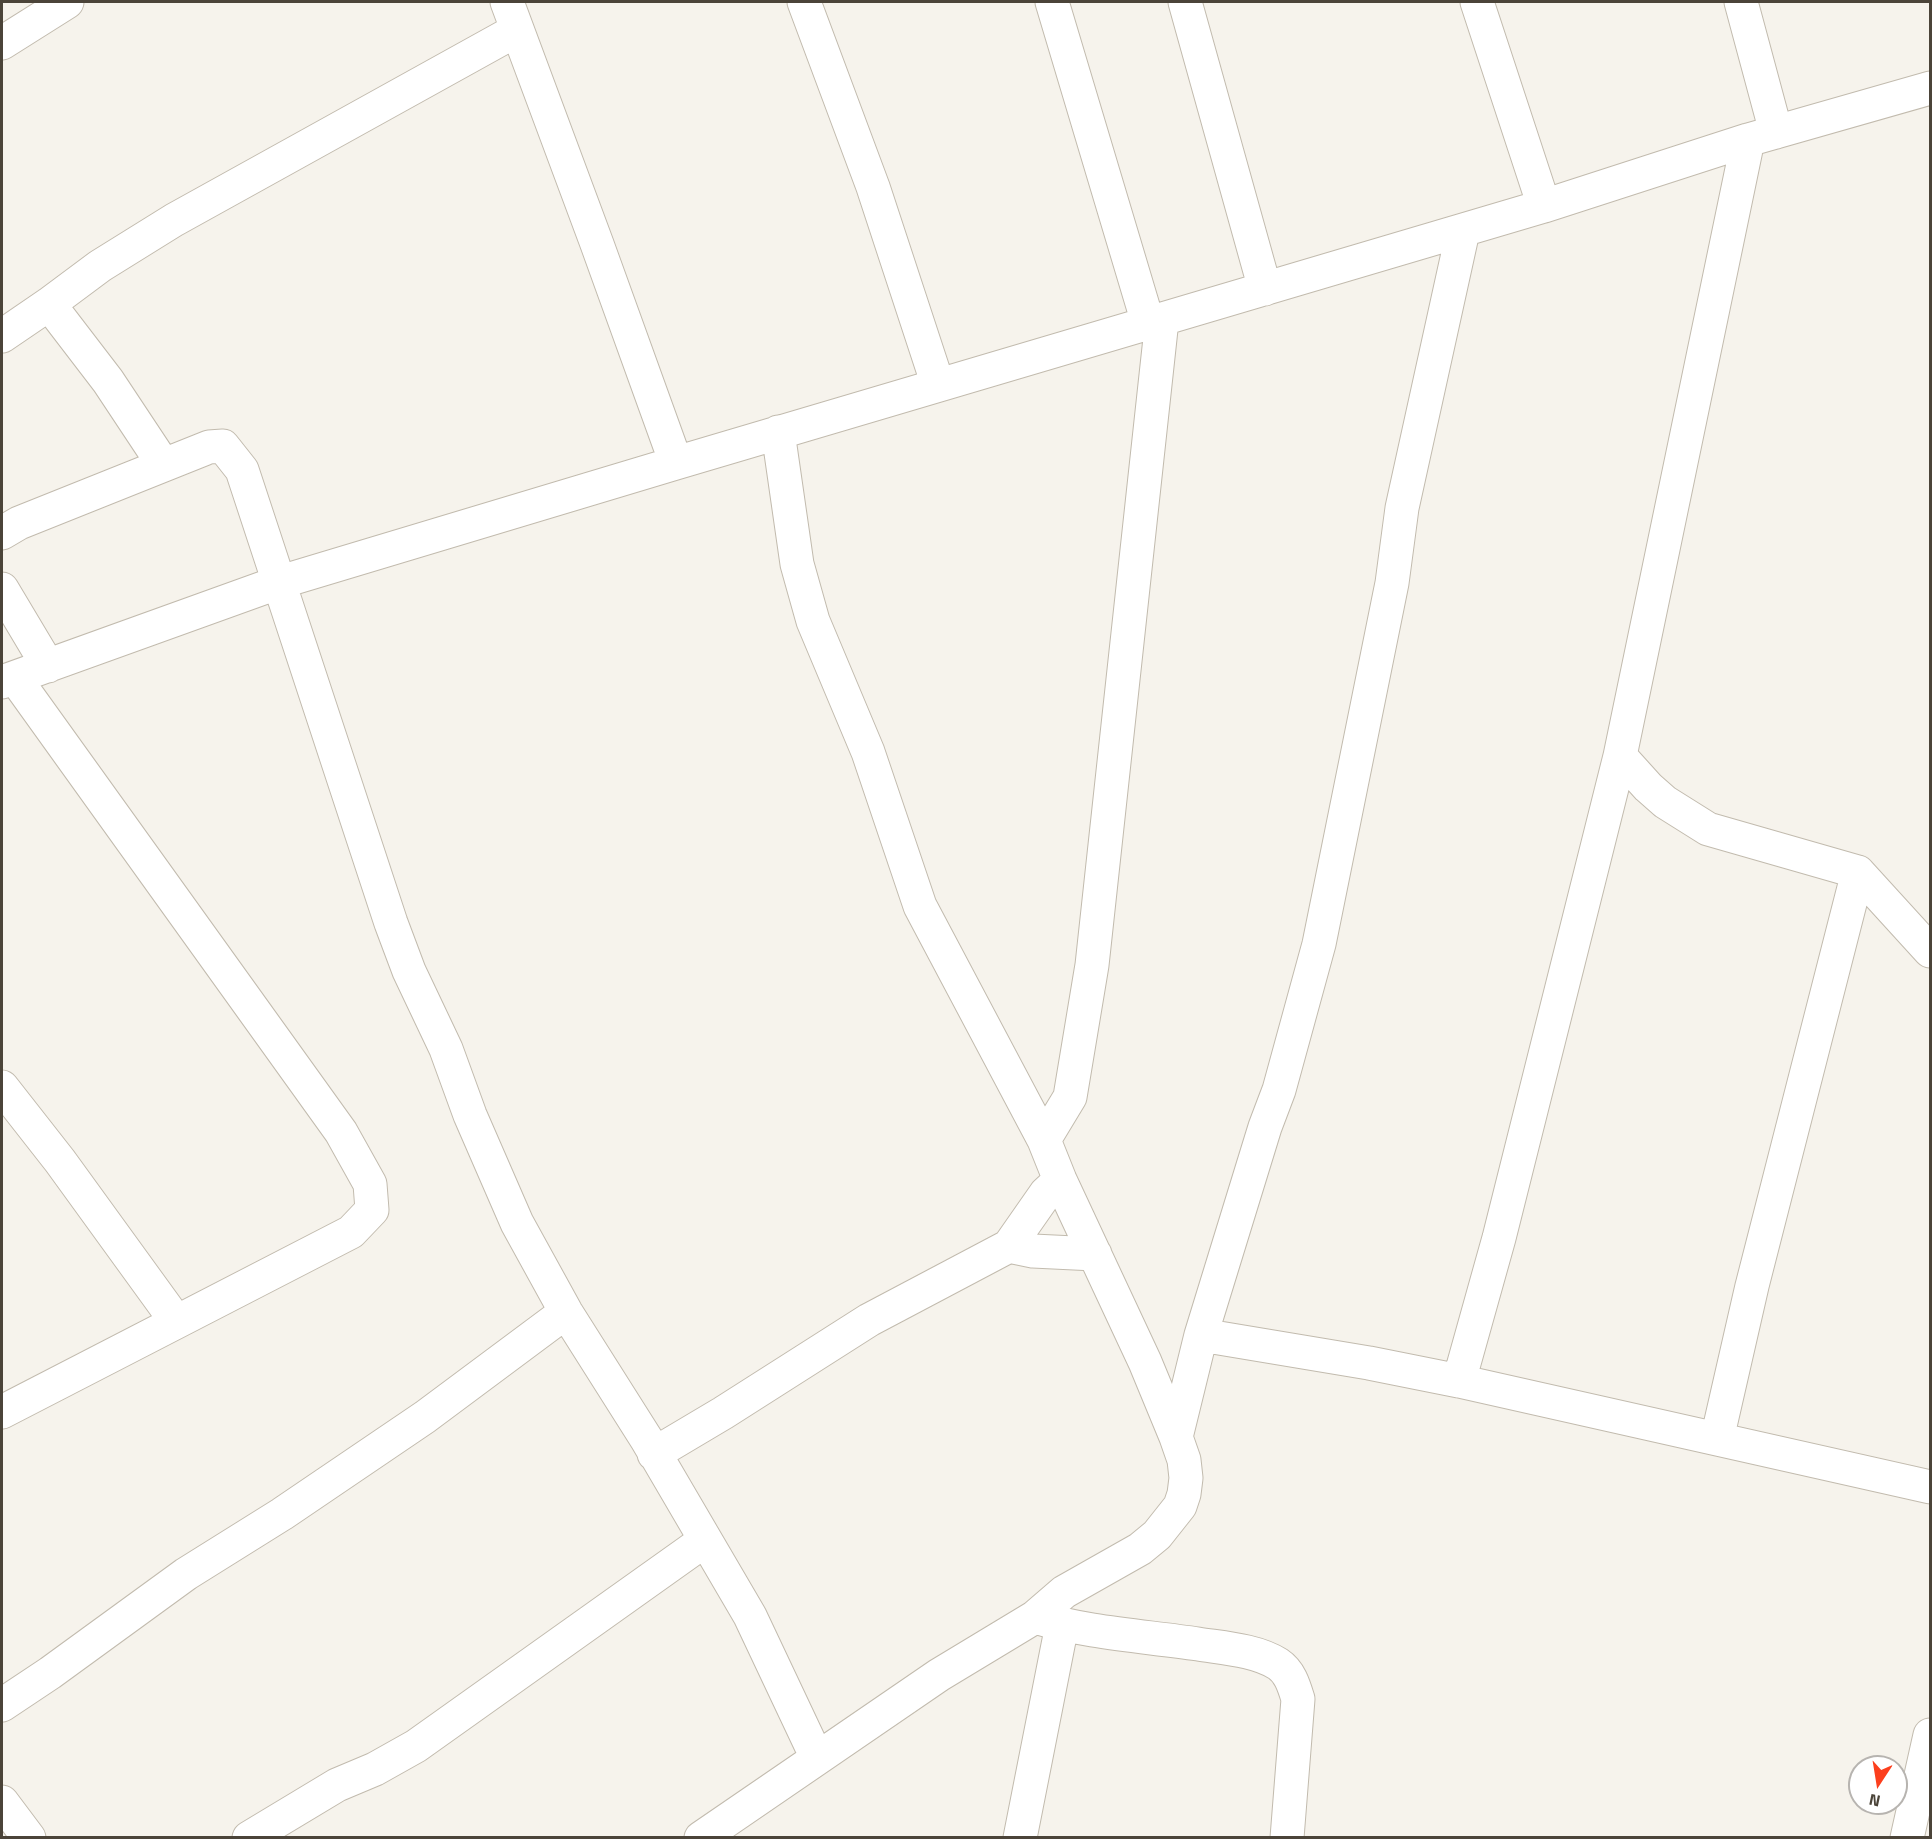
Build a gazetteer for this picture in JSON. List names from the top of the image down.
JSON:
{
  "north": "bottom"
}
